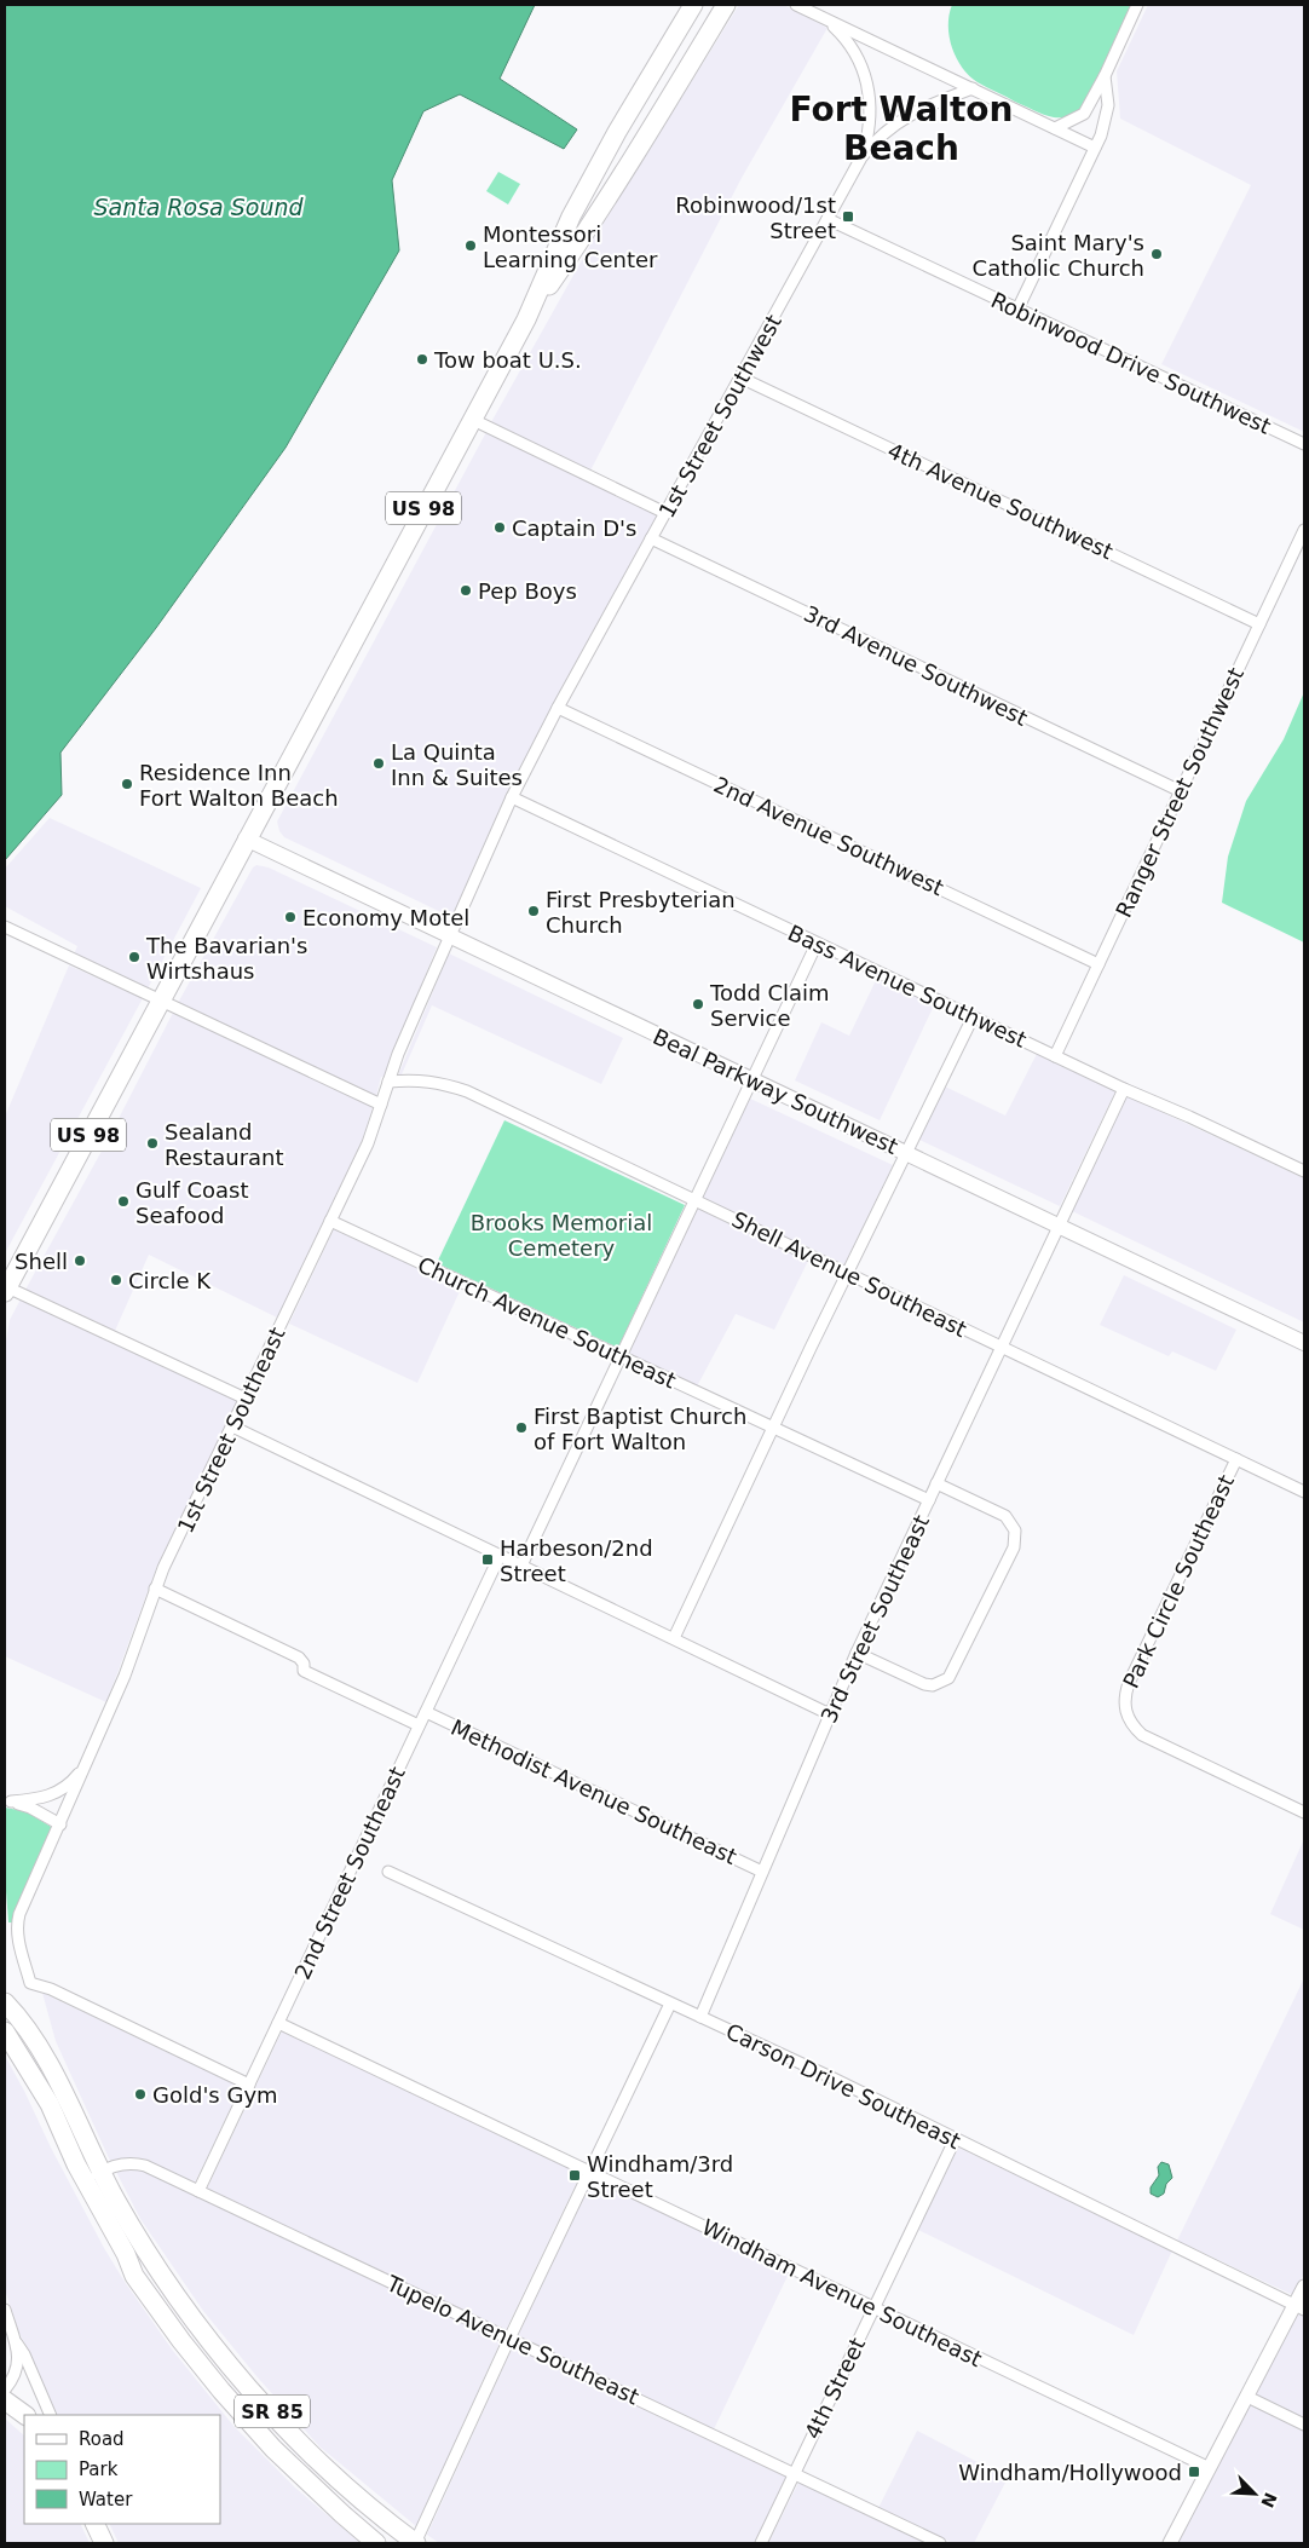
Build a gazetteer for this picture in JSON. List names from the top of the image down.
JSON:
{
  "streets": {
    "main road": ["US 98", "Beal Parkway Southwest", "SR 85"],
    "street": [
      "Robinwood Drive Southwest",
      "1st Street Southwest",
      "4th Avenue Southwest",
      "3rd Avenue Southwest",
      "Ranger Street Southwest",
      "2nd Avenue Southwest",
      "Bass Avenue Southwest",
      "Shell Avenue Southeast",
      "Church Avenue Southeast",
      "1st Street Southeast",
      "Park Circle Southeast",
      "3rd Street Southeast",
      "Methodist Avenue Southeast",
      "2nd Street Southeast",
      "Carson Drive Southeast",
      "Windham Avenue Southeast",
      "Tupelo Avenue Southeast",
      "4th Street"
    ]
  },
  "crossings": [
    ["Robinwood Drive Southwest", "1st Street Southwest"],
    ["1st Street Southwest", "4th Avenue Southwest"],
    ["1st Street Southwest", "3rd Avenue Southwest"],
    ["1st Street Southwest", "2nd Avenue Southwest"],
    ["1st Street Southwest", "Bass Avenue Southwest"],
    ["1st Street Southwest", "Beal Parkway Southwest"],
    ["1st Street Southwest", "1st Street Southeast"],
    ["4th Avenue Southwest", "Ranger Street Southwest"],
    ["US 98", "Beal Parkway Southwest"],
    ["3rd Avenue Southwest", "Ranger Street Southwest"],
    ["Ranger Street Southwest", "2nd Avenue Southwest"],
    ["Ranger Street Southwest", "Bass Avenue Southwest"],
    ["Bass Avenue Southwest", "3rd Street Southeast"],
    ["Beal Parkway Southwest", "1st Street Southeast"],
    ["Beal Parkway Southwest", "3rd Street Southeast"],
    ["Shell Avenue Southeast", "1st Street Southeast"],
    ["Shell Avenue Southeast", "Park Circle Southeast"],
    ["Shell Avenue Southeast", "3rd Street Southeast"],
    ["Church Avenue Southeast", "1st Street Southeast"],
    ["Church Avenue Southeast", "3rd Street Southeast"],
    ["1st Street Southeast", "Methodist Avenue Southeast"],
    ["1st Street Southeast", "2nd Street Southeast"],
    ["3rd Street Southeast", "Methodist Avenue Southeast"],
    ["3rd Street Southeast", "Carson Drive Southeast"],
    ["Methodist Avenue Southeast", "2nd Street Southeast"],
    ["2nd Street Southeast", "Windham Avenue Southeast"],
    ["2nd Street Southeast", "Tupelo Avenue Southeast"],
    ["Carson Drive Southeast", "4th Street"],
    ["Windham Avenue Southeast", "4th Street"],
    ["Tupelo Avenue Southeast", "4th Street"],
    ["Tupelo Avenue Southeast", "SR 85"]
  ],
  "districts": ["Fort Walton Beach"],
  "water": ["Santa Rosa Sound"],
  "parks": ["Brooks Memorial Cemetery"],
  "places": {
    "transit": [
      "Robinwood/1st Street",
      "Harbeson/2nd Street",
      "Windham/3rd Street",
      "Windham/Hollywood"
    ],
    "other": [
      "Montessori Learning Center",
      "Saint Mary's Catholic Church",
      "Tow boat U.S.",
      "Captain D's",
      "Pep Boys",
      "La Quinta Inn & Suites",
      "Residence Inn Fort Walton Beach",
      "First Presbyterian Church",
      "Economy Motel",
      "The Bavarian's Wirtshaus",
      "Todd Claim Service",
      "Sealand Restaurant",
      "Gulf Coast Seafood",
      "Shell",
      "Circle K",
      "First Baptist Church of Fort Walton",
      "Gold's Gym"
    ]
  },
  "legend": ["Road", "Park", "Water"],
  "north": "bottom right"
}
